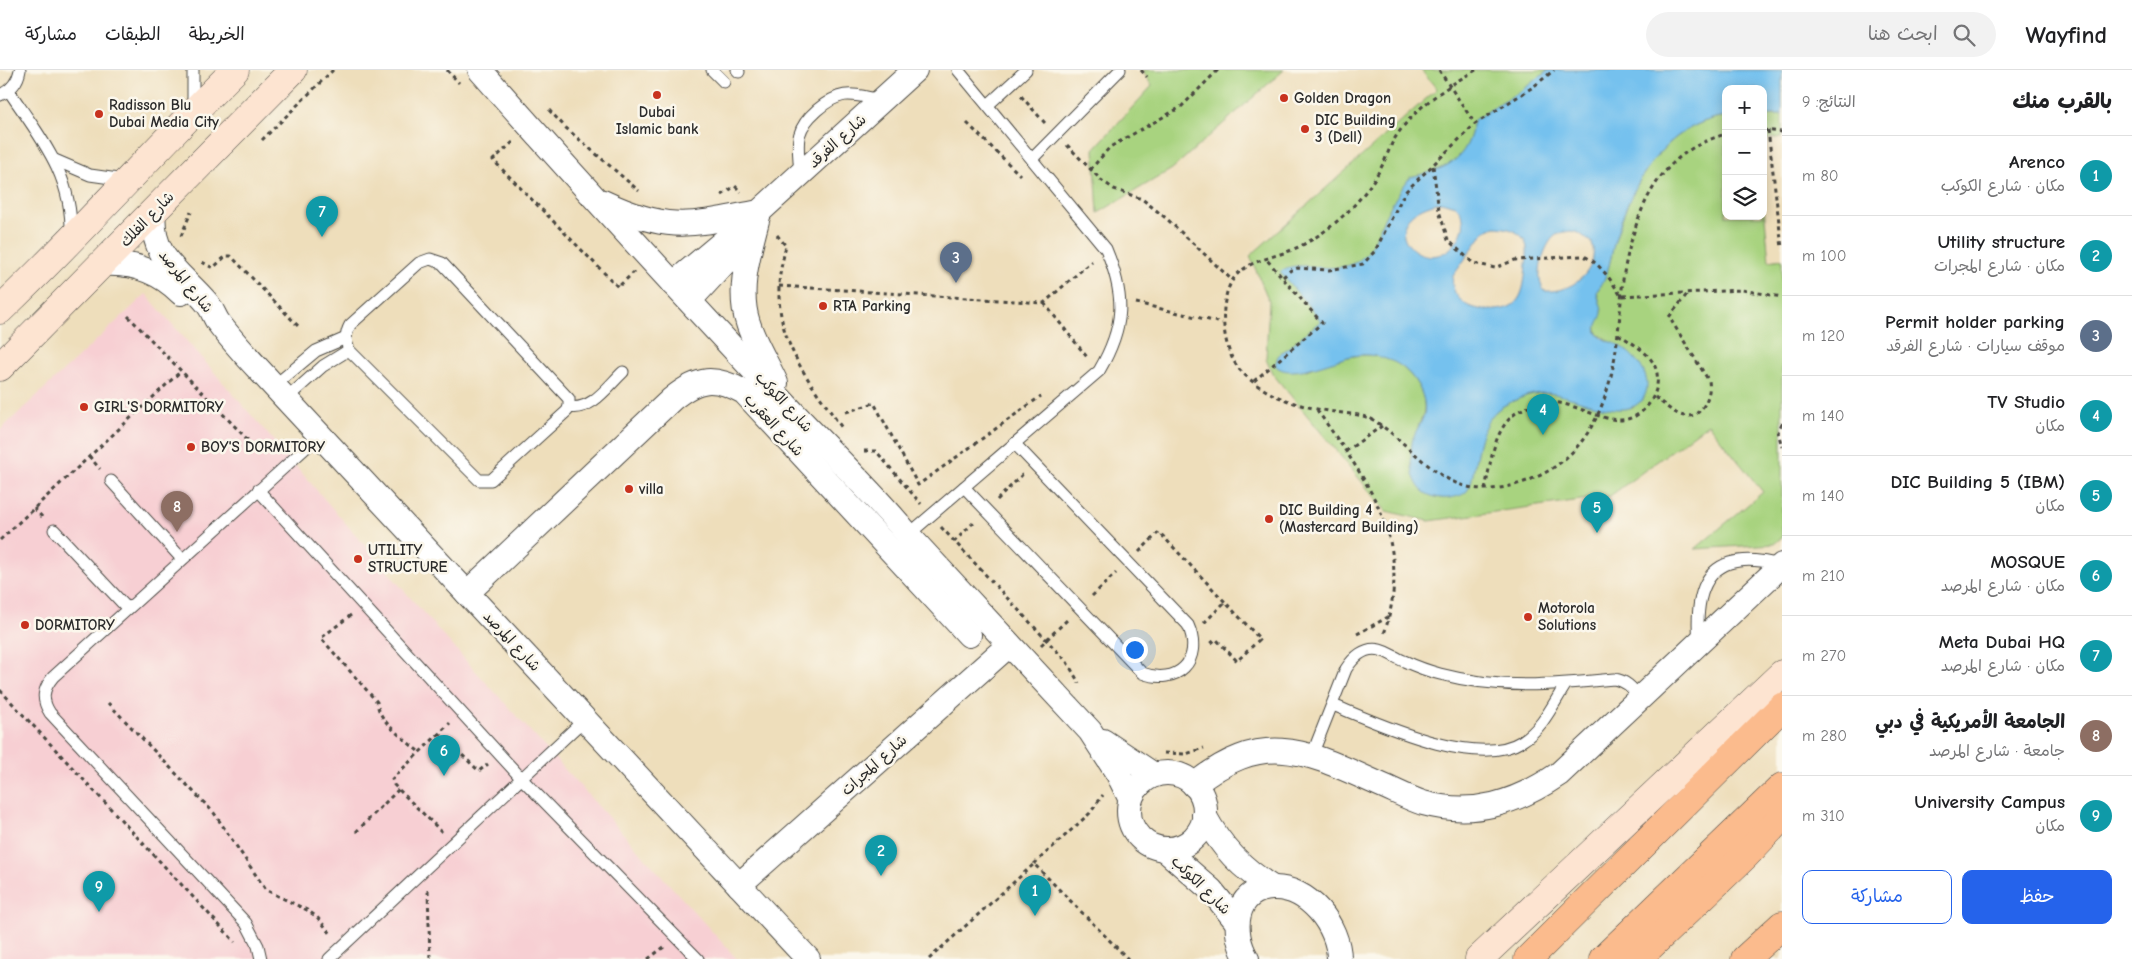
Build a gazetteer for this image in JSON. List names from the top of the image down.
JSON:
{
  "streets": {
    "street": [
      "شارع الفرقد",
      "شارع الفلك",
      "شارع المرصد",
      "شارع الكوكب",
      "شارع العقرب",
      "شارع المجرات"
    ]
  },
  "crossings": [
    ["شارع الفرقد", "شارع الكوكب"],
    ["شارع الفلك", "شارع المرصد"],
    ["شارع المرصد", "شارع العقرب"],
    ["شارع المرصد", "شارع المجرات"],
    ["شارع الكوكب", "شارع المجرات"]
  ],
  "places": [
    "Dubai Islamic bank",
    "Golden Dragon",
    "Radisson Blu Dubai Media City",
    "DIC Building 3 (Dell)",
    "RTA Parking",
    "GIRL'S DORMITORY",
    "BOY'S DORMITORY",
    "villa",
    "DIC Building 4 (Mastercard Building)",
    "UTILITY STRUCTURE",
    "Motorola Solutions",
    "DORMITORY"
  ],
  "page": {
    "header": "Wayfind",
    "search": "ابحث هنا",
    "nav": ["الخريطة", "الطبقات", "مشاركة"],
    "heading": ["بالقرب منك", "النتائج: 9"],
    "map_buttons": ["+", "−"],
    "list": [
      {
        "mark": "1",
        "name": "Arenco",
        "note": "مكان · شارع الكوكب",
        "value": "80 m"
      },
      {
        "mark": "2",
        "name": "Utility structure",
        "note": "مكان · شارع المجرات",
        "value": "100 m"
      },
      {
        "mark": "3",
        "name": "Permit holder parking",
        "note": "موقف سيارات · شارع الفرقد",
        "value": "120 m"
      },
      {
        "mark": "4",
        "name": "TV Studio",
        "note": "مكان",
        "value": "140 m"
      },
      {
        "mark": "5",
        "name": "DIC Building 5 (IBM)",
        "note": "مكان",
        "value": "140 m"
      },
      {
        "mark": "6",
        "name": "MOSQUE",
        "note": "مكان · شارع المرصد",
        "value": "210 m"
      },
      {
        "mark": "7",
        "name": "Meta Dubai HQ",
        "note": "مكان · شارع المرصد",
        "value": "270 m"
      },
      {
        "mark": "8",
        "name": "الجامعة الأمريكية في دبي",
        "note": "جامعة · شارع المرصد",
        "value": "280 m"
      },
      {
        "mark": "9",
        "name": "University Campus",
        "note": "مكان",
        "value": "310 m"
      }
    ],
    "pins": [
      "7",
      "3",
      "4",
      "8",
      "5",
      "6",
      "2",
      "9",
      "1"
    ],
    "buttons": ["حفظ", "مشاركة"]
  }
}
